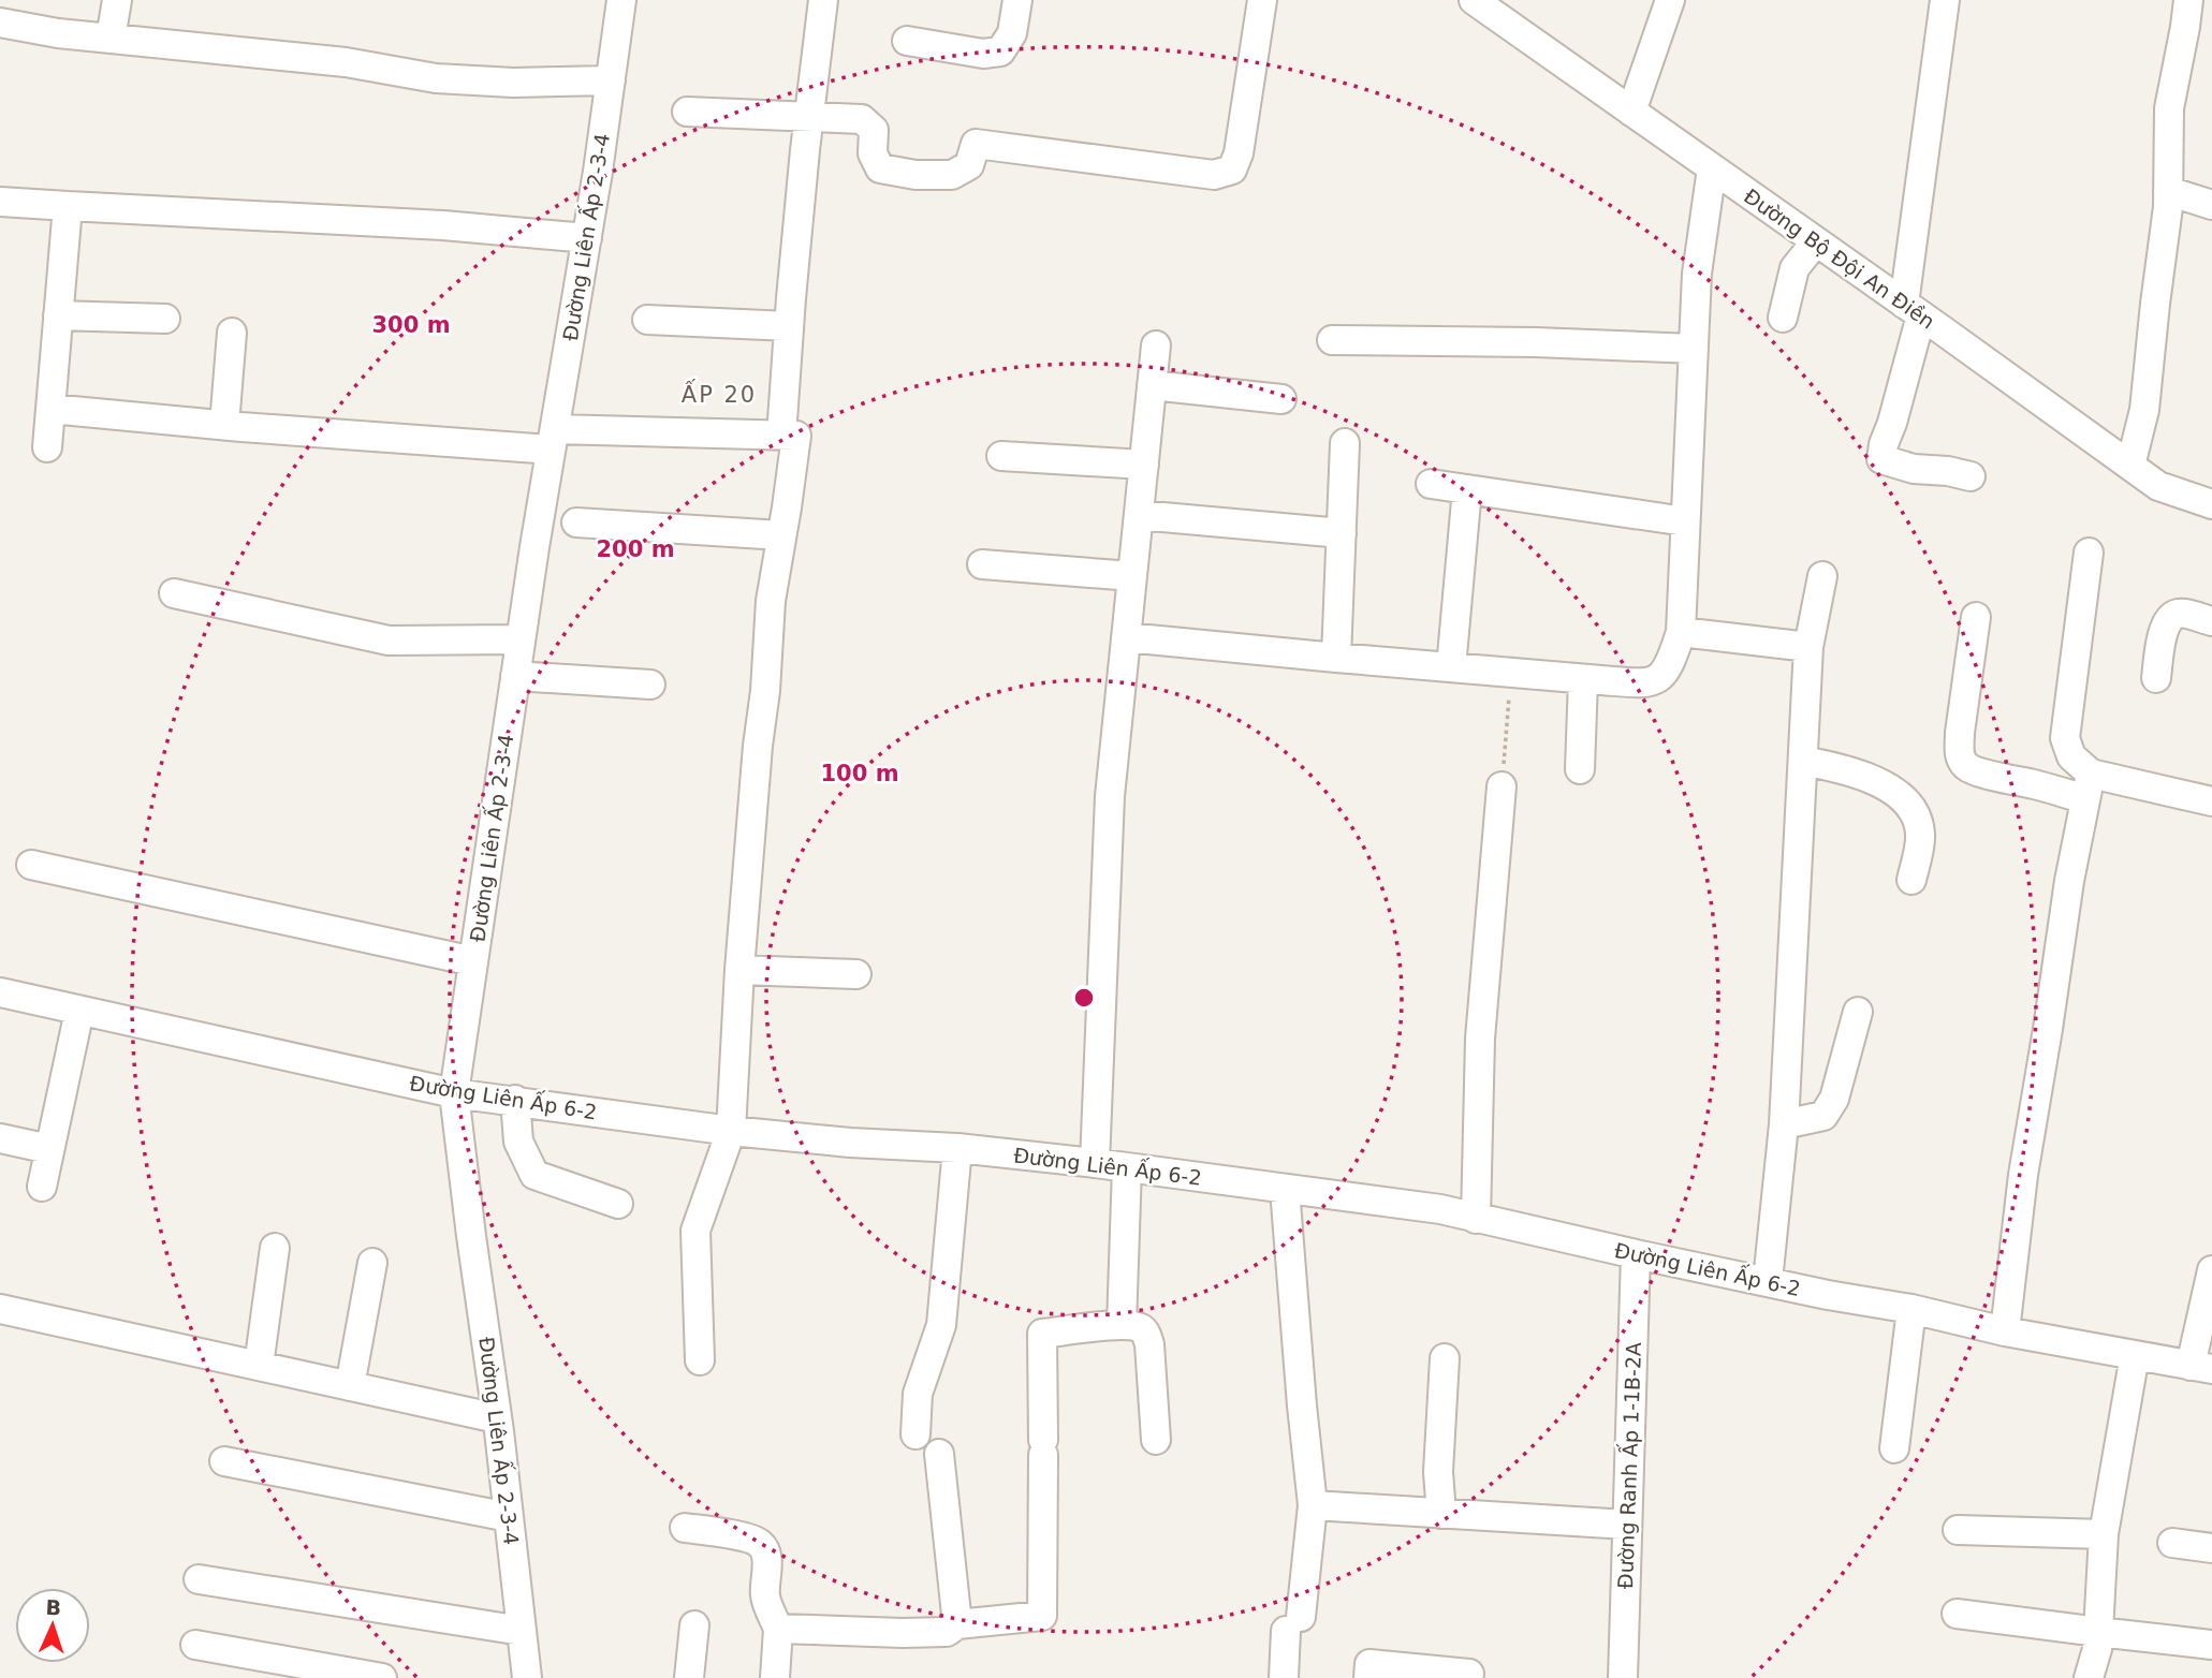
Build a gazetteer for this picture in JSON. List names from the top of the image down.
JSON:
{
  "streets": {
    "street": [
      "Đường Liên Ấp 2-3-4",
      "Đường Bộ Đội An Điền",
      "Đường Liên Ấp 6-2",
      "Đường Ranh Ấp 1-1B-2A"
    ]
  },
  "crossings": [
    ["Đường Liên Ấp 2-3-4", "Đường Liên Ấp 6-2"],
    ["Đường Liên Ấp 6-2", "Đường Ranh Ấp 1-1B-2A"]
  ],
  "districts": ["ẤP 20"],
  "north": "top",
  "rings": ["300 m", "200 m", "100 m"]
}
